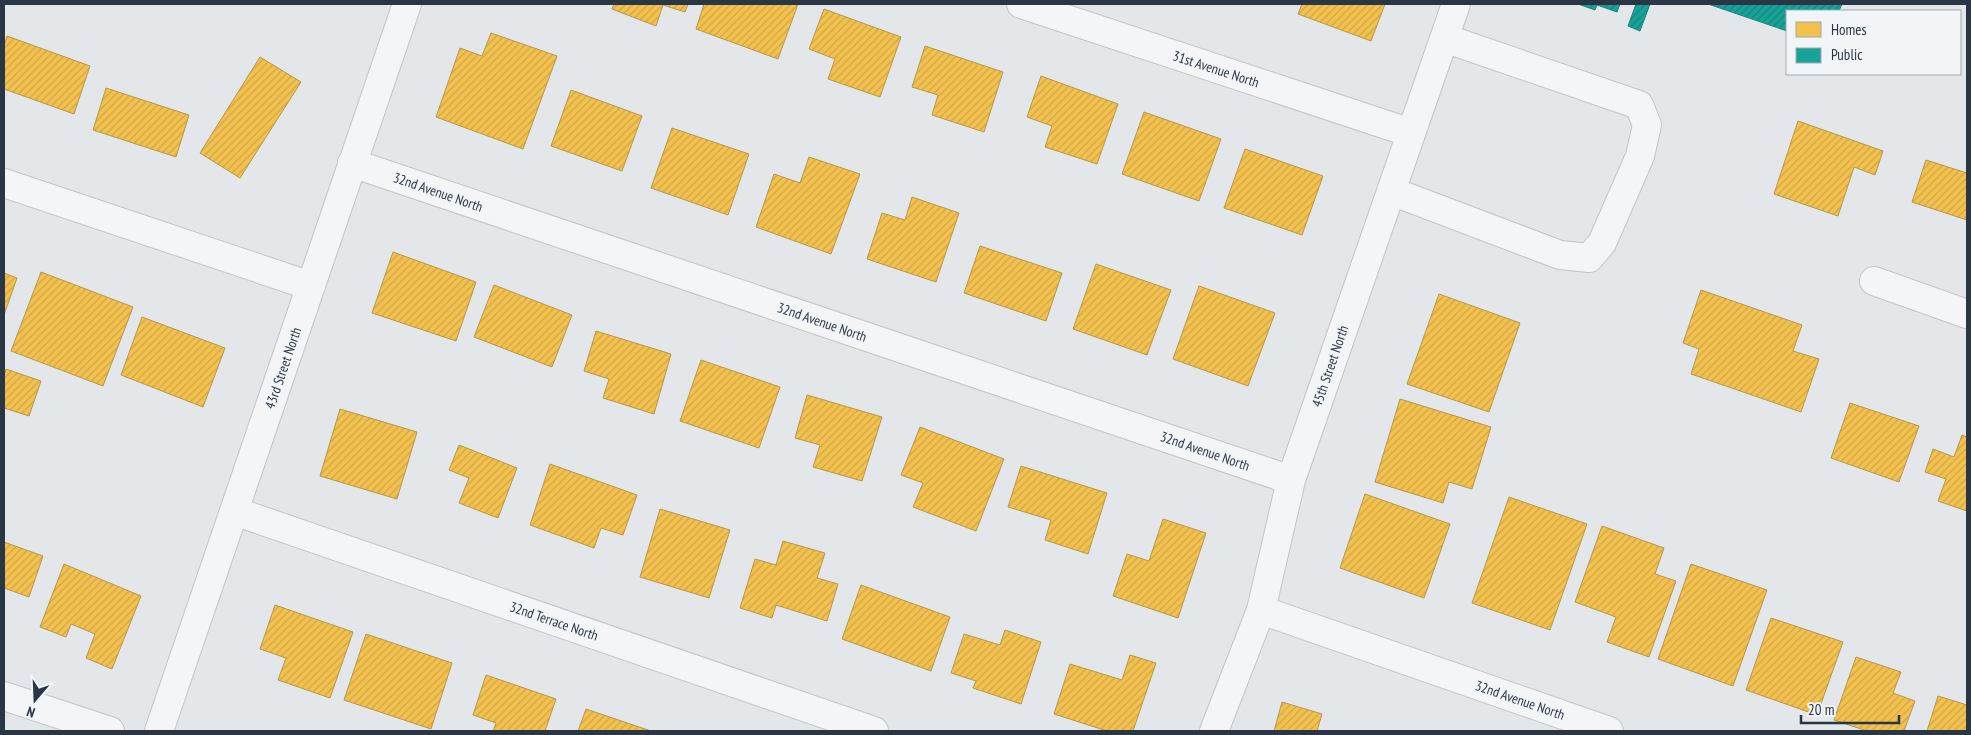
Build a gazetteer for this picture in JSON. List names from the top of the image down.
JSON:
{
  "streets": {
    "street": [
      "31st Avenue North",
      "32nd Avenue North",
      "45th Street North",
      "43rd Street North",
      "32nd Terrace North"
    ]
  },
  "crossings": [
    ["31st Avenue North", "45th Street North"],
    ["32nd Avenue North", "45th Street North"],
    ["32nd Avenue North", "43rd Street North"],
    ["43rd Street North", "32nd Terrace North"]
  ],
  "legend": ["Homes", "Public"],
  "scale_bar": "20 m",
  "north": "bottom"
}
